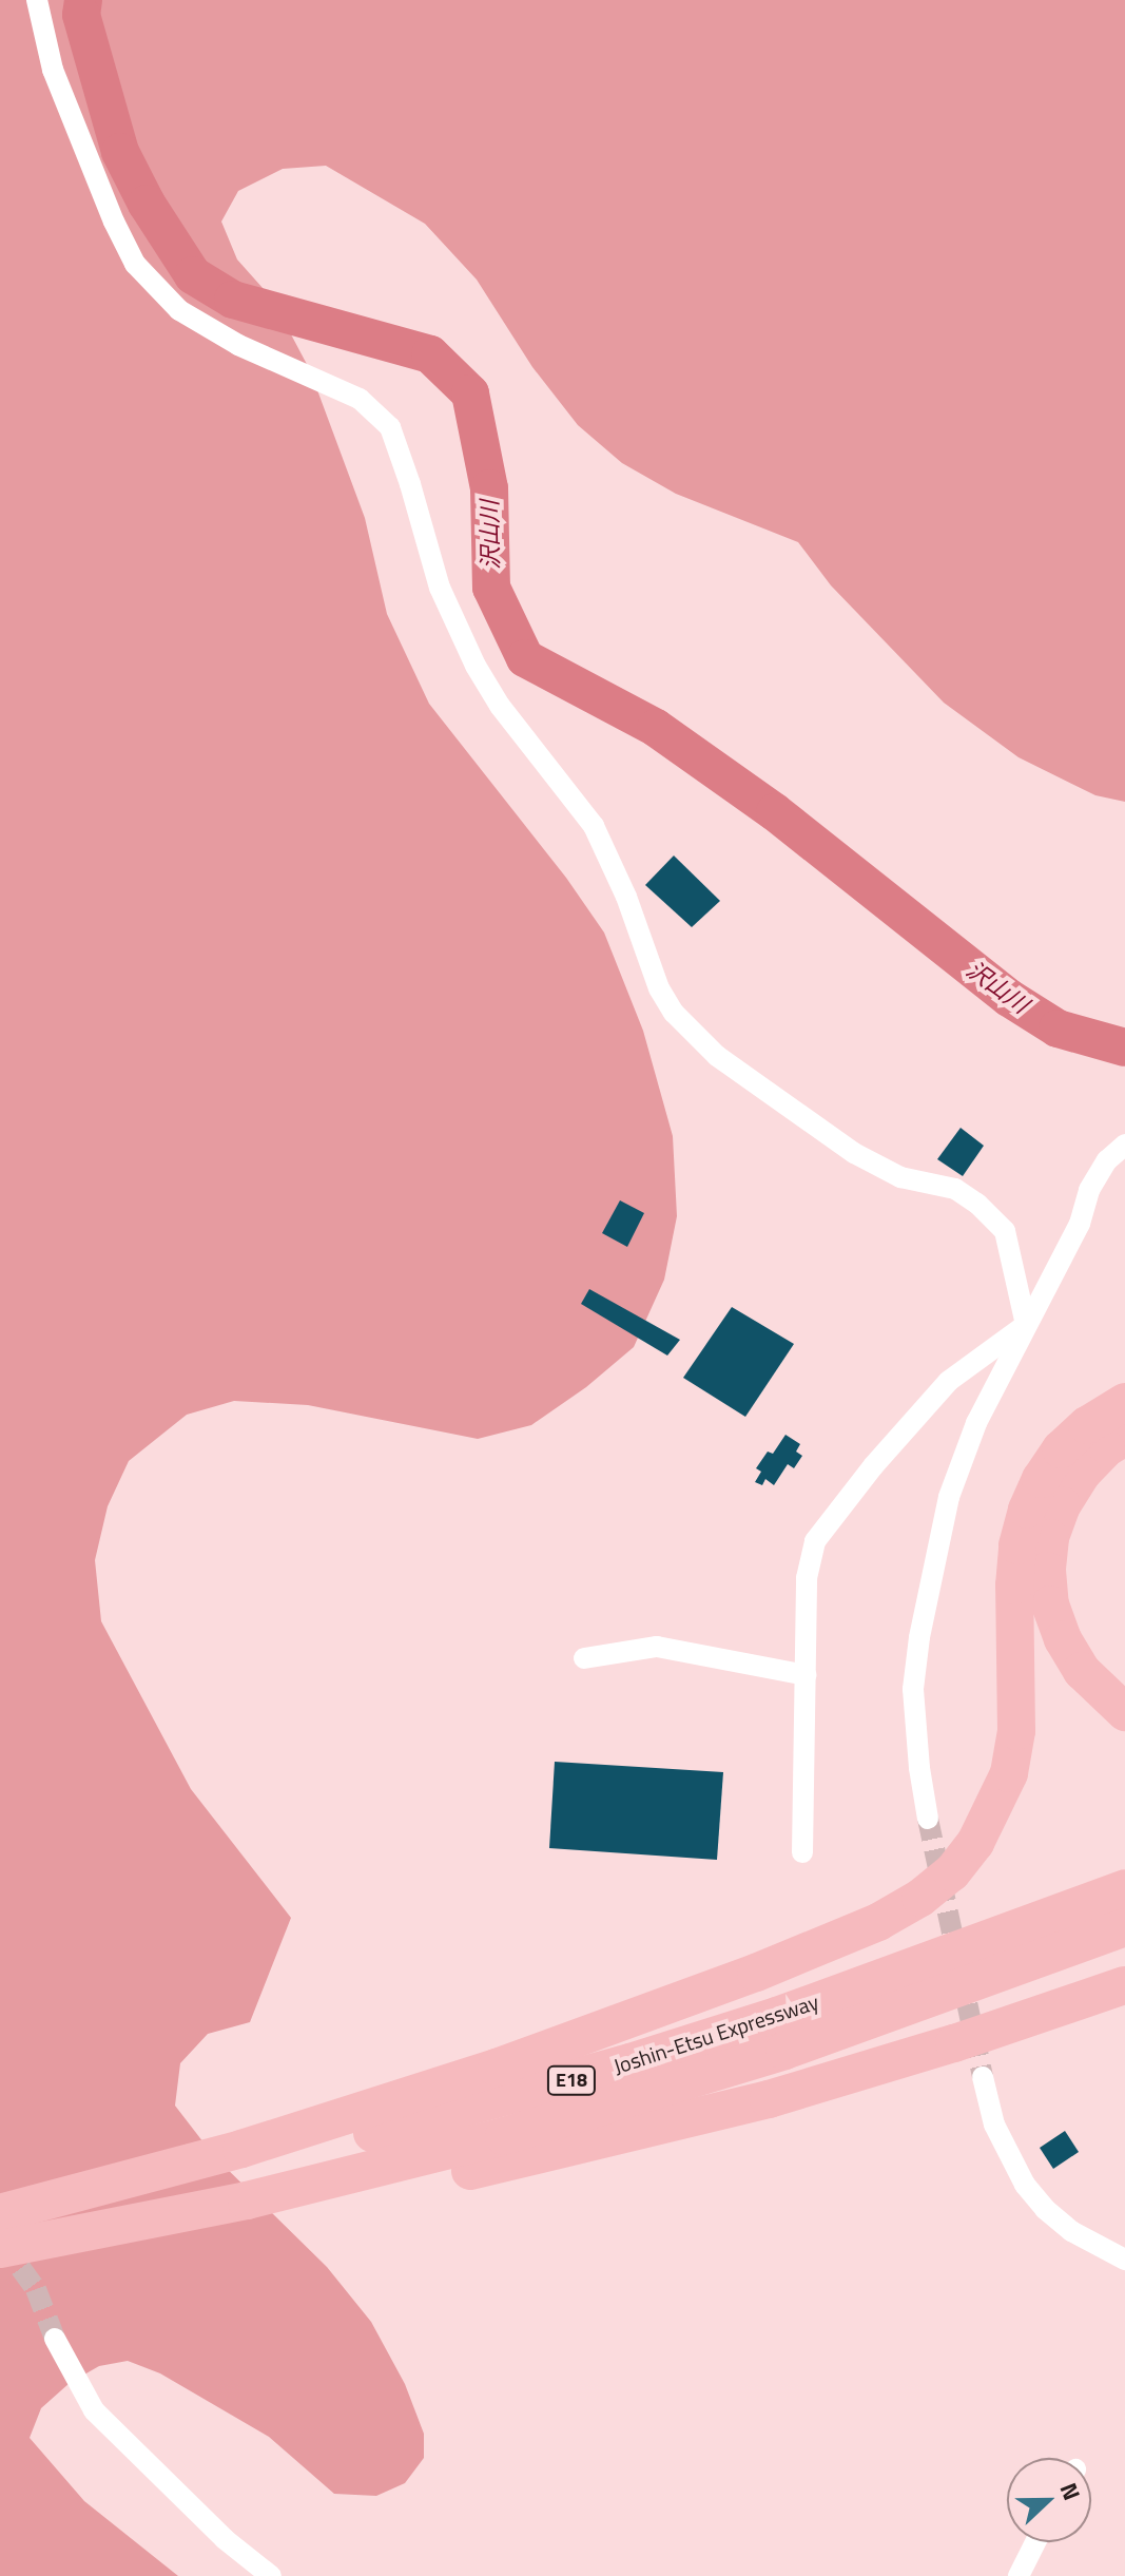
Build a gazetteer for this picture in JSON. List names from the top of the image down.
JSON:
{
  "streets": {
    "highway": ["Joshin-Etsu Expressway", "E18"]
  },
  "water": ["沢山川"],
  "north": "right"
}
